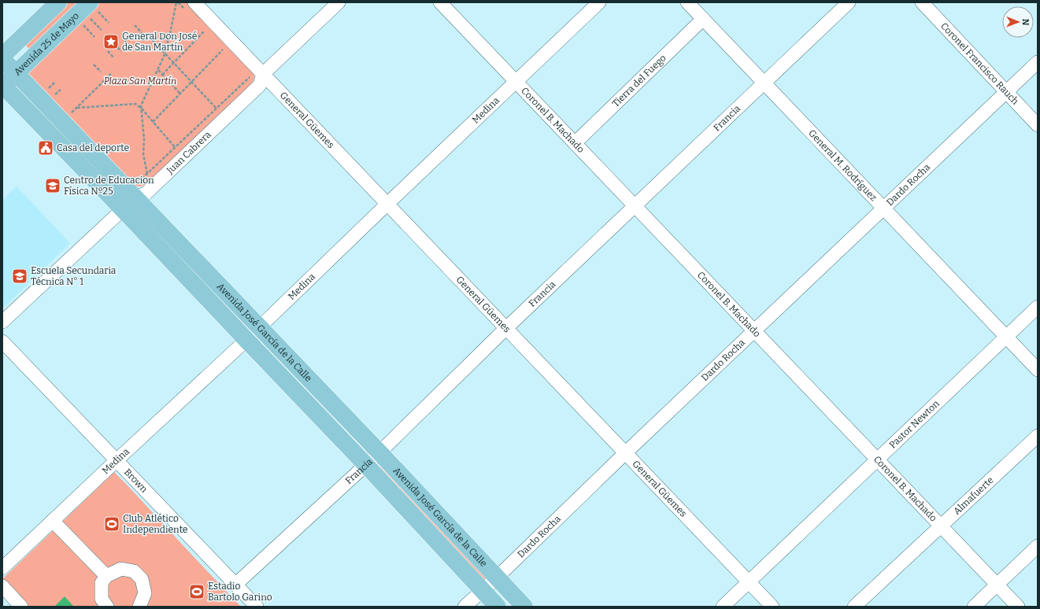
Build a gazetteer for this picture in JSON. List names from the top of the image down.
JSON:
{
  "streets": {
    "main road": ["Avenida 25 de Mayo", "Avenida José García de la Calle"],
    "street": [
      "Coronel Francisco Rauch",
      "Tierra del Fuego",
      "Medina",
      "Francia",
      "General Güemes",
      "Coronel B. Machado",
      "Juan Cabrera",
      "General M. Rodríguez",
      "Dardo Rocha",
      "Pastor Newton",
      "Brown",
      "Almafuerte"
    ]
  },
  "crossings": [
    ["Avenida 25 de Mayo", "Avenida José García de la Calle"],
    ["Coronel Francisco Rauch", "Dardo Rocha"],
    ["Tierra del Fuego", "Coronel B. Machado"],
    ["Tierra del Fuego", "General M. Rodríguez"],
    ["Medina", "General Güemes"],
    ["Medina", "Coronel B. Machado"],
    ["Medina", "Avenida José García de la Calle"],
    ["Medina", "Brown"],
    ["Francia", "General Güemes"],
    ["Francia", "Coronel B. Machado"],
    ["Francia", "General M. Rodríguez"],
    ["Francia", "Avenida José García de la Calle"],
    ["Francia", "Brown"],
    ["General Güemes", "Juan Cabrera"],
    ["General Güemes", "Dardo Rocha"],
    ["General Güemes", "Pastor Newton"],
    ["Coronel B. Machado", "Dardo Rocha"],
    ["Coronel B. Machado", "Pastor Newton"],
    ["Coronel B. Machado", "Almafuerte"],
    ["Juan Cabrera", "Avenida José García de la Calle"],
    ["General M. Rodríguez", "Dardo Rocha"],
    ["General M. Rodríguez", "Pastor Newton"],
    ["Dardo Rocha", "Avenida José García de la Calle"]
  ],
  "parks": ["Plaza San Martín"],
  "places": {
    "place": ["General Don José de San Martín"],
    "public building": ["Casa del deporte"],
    "school or university": ["Centro de Educacion Física Nº25", "Escuela Secundaria Técnica N° 1"],
    "sports": ["Club Atlético Independiente", "Estadio Bartolo Garino"]
  },
  "north": "right"
}
